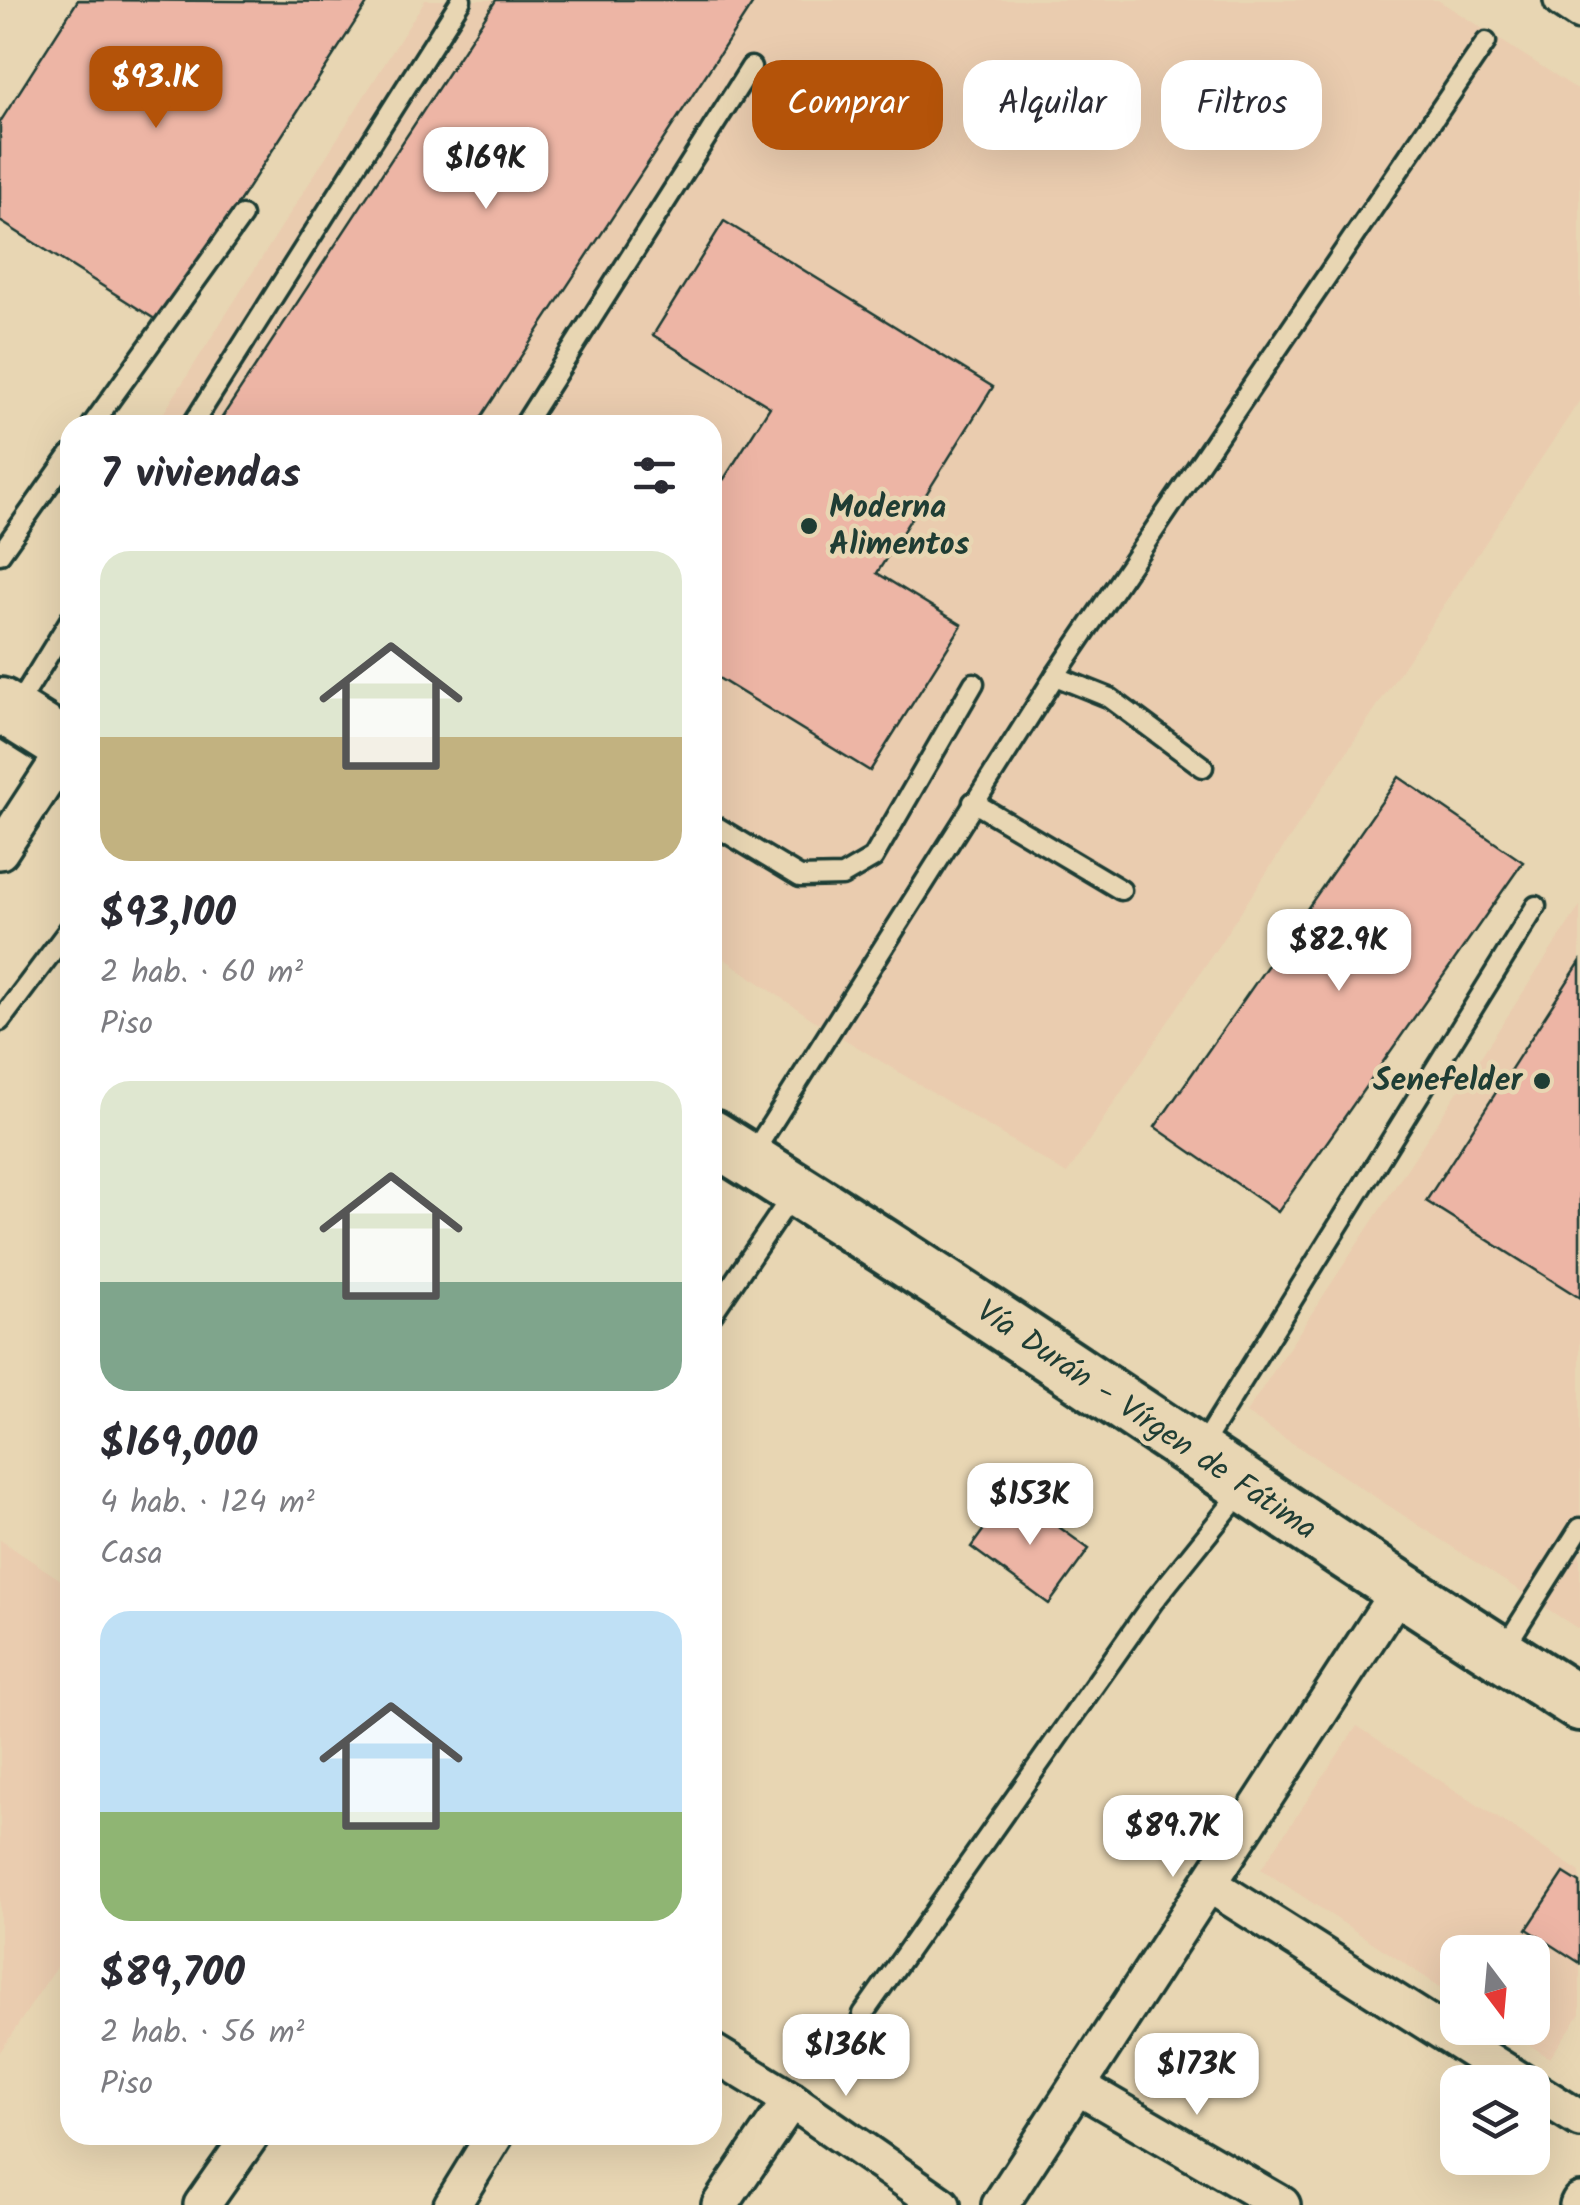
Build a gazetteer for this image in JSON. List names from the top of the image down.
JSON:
{
  "streets": {
    "main road": ["Vía Durán - Vírgen de Fátima"]
  },
  "places": ["Moderna Alimentos", "Senefelder"],
  "north": "bottom",
  "page": {
    "price": [
      "$93.1K",
      "$169K",
      "$82.9K",
      "$153K",
      "$89.7K",
      "$136K",
      "$173K"
    ],
    "chip": ["Comprar", "Alquilar", "Filtros"],
    "heading": "7 viviendas",
    "list": [
      {
        "name": "$93,100",
        "note": "2 hab. · 60 m² · Piso"
      },
      {
        "name": "$169,000",
        "note": "4 hab. · 124 m² · Casa"
      },
      {
        "name": "$89,700",
        "note": "2 hab. · 56 m² · Piso"
      }
    ]
  }
}
